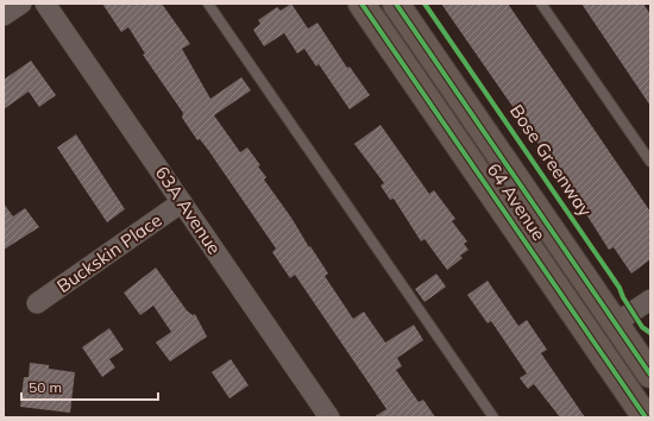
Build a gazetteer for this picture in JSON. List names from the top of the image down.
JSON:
{
  "streets": {
    "main road": ["64 Avenue"],
    "street": ["63A Avenue", "Buckskin Place"],
    "cycle path": ["Bose Greenway"]
  },
  "crossings": [
    ["63A Avenue", "Buckskin Place"]
  ],
  "scale_bar": "50 m"
}
